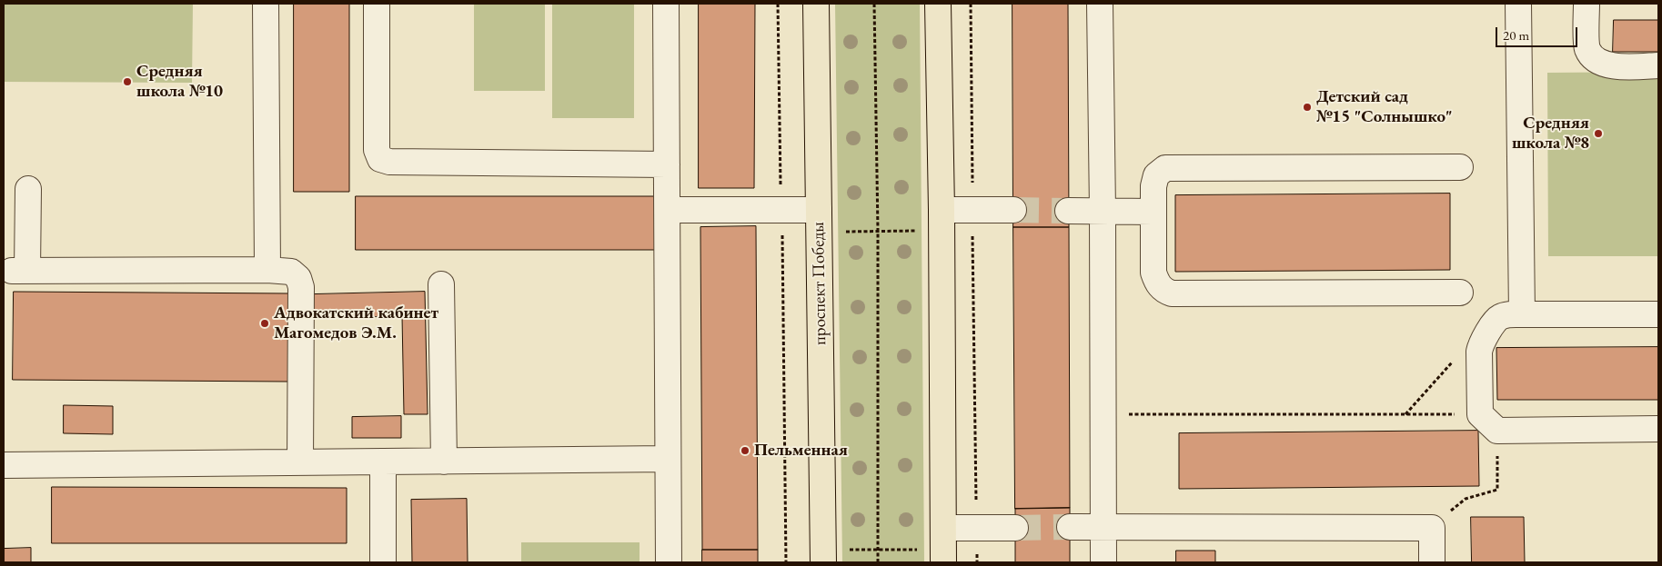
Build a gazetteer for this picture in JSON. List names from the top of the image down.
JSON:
{
  "streets": {
    "main road": ["проспект Победы"]
  },
  "places": [
    "Средняя школа №10",
    "Детский сад №15 \"Солнышко\"",
    "Средняя школа №8",
    "Адвокатский кабинет Магомедов Э.М.",
    "Пельменная"
  ],
  "scale_bar": "20 m"
}
